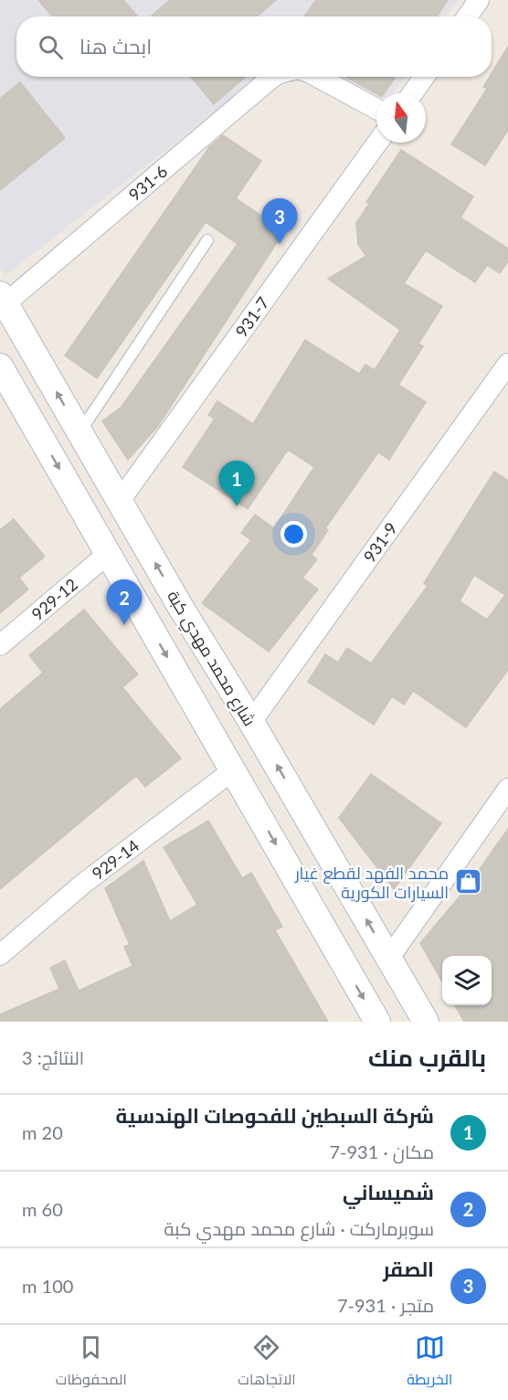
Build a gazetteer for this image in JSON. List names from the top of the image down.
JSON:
{
  "streets": {
    "street": [
      "931-6",
      "931-7",
      "931-9",
      "929-12",
      "شارع محمد مهدي كبة",
      "929-14"
    ]
  },
  "crossings": [
    ["931-6", "شارع محمد مهدي كبة"],
    ["931-7", "شارع محمد مهدي كبة"],
    ["931-9", "شارع محمد مهدي كبة"]
  ],
  "places": {
    "shop": ["محمد الفهد لقطع غيار السيارات الكورية"]
  },
  "north": "top",
  "page": {
    "search": "ابحث هنا",
    "pins": ["3", "1", "2"],
    "heading": ["بالقرب منك", "النتائج: 3"],
    "list": [
      {
        "mark": "1",
        "name": "شركة السبطين للفحوصات الهندسية",
        "note": "مكان · 931-7",
        "value": "20 m"
      },
      {
        "mark": "2",
        "name": "شميساني",
        "note": "سوبرماركت · شارع محمد مهدي كبة",
        "value": "60 m"
      },
      {
        "mark": "3",
        "name": "الصقر",
        "note": "متجر · 931-7",
        "value": "100 m"
      }
    ],
    "nav": ["الخريطة", "الاتجاهات", "المحفوظات"]
  }
}
